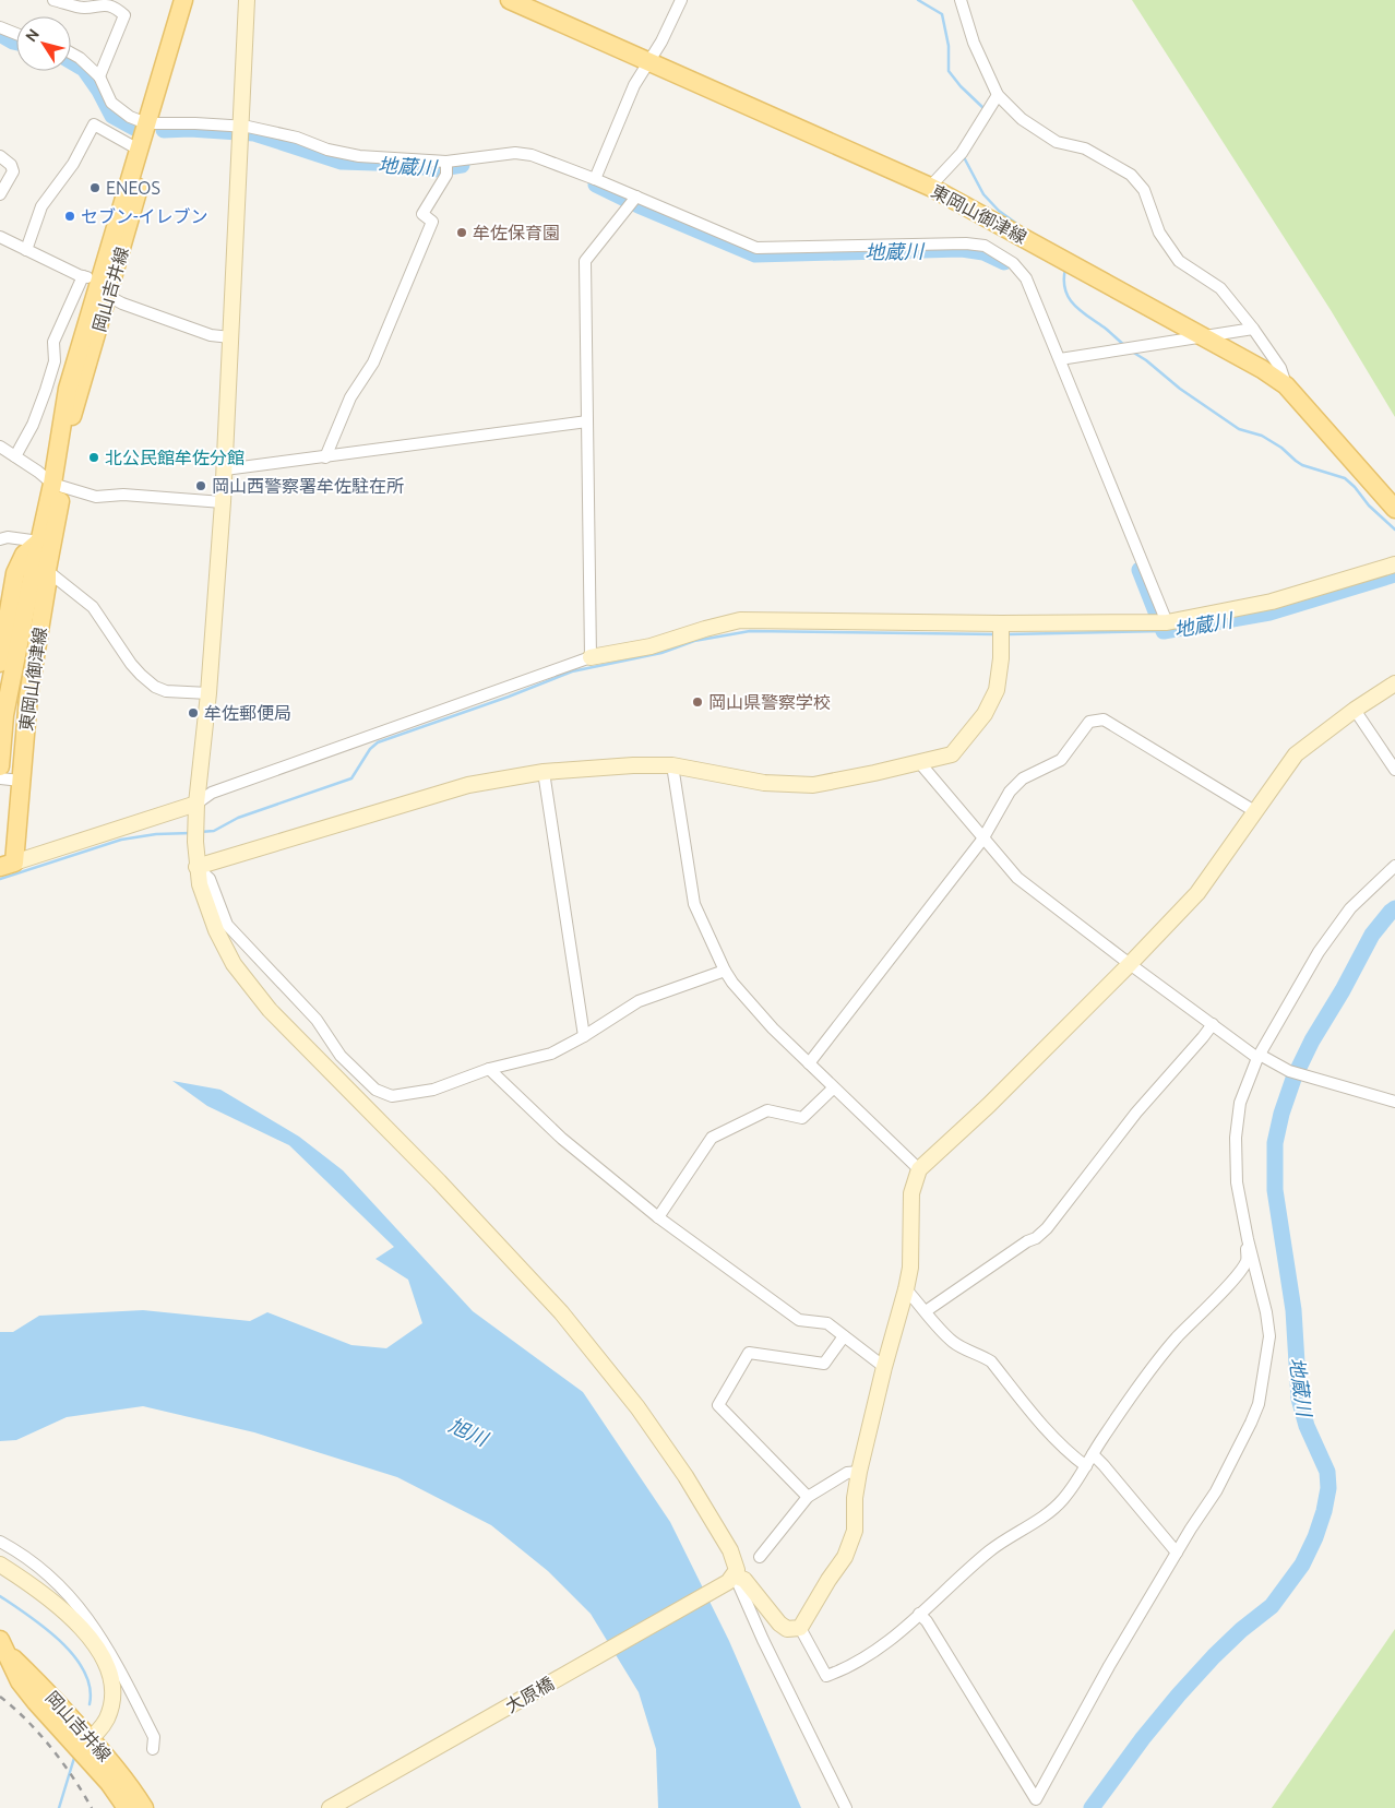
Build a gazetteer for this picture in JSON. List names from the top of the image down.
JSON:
{
  "streets": {
    "main road": ["東岡山御津線", "岡山吉井線"],
    "street": ["大原橋"]
  },
  "crossings": [
    ["東岡山御津線", "岡山吉井線"]
  ],
  "water": ["地蔵川", "旭川"],
  "places": [
    "ENEOS",
    "セブン-イレブン",
    "牟佐保育園",
    "北公民館牟佐分館",
    "岡山西警察署牟佐駐在所",
    "岡山県警察学校",
    "牟佐郵便局"
  ],
  "north": "top left"
}
